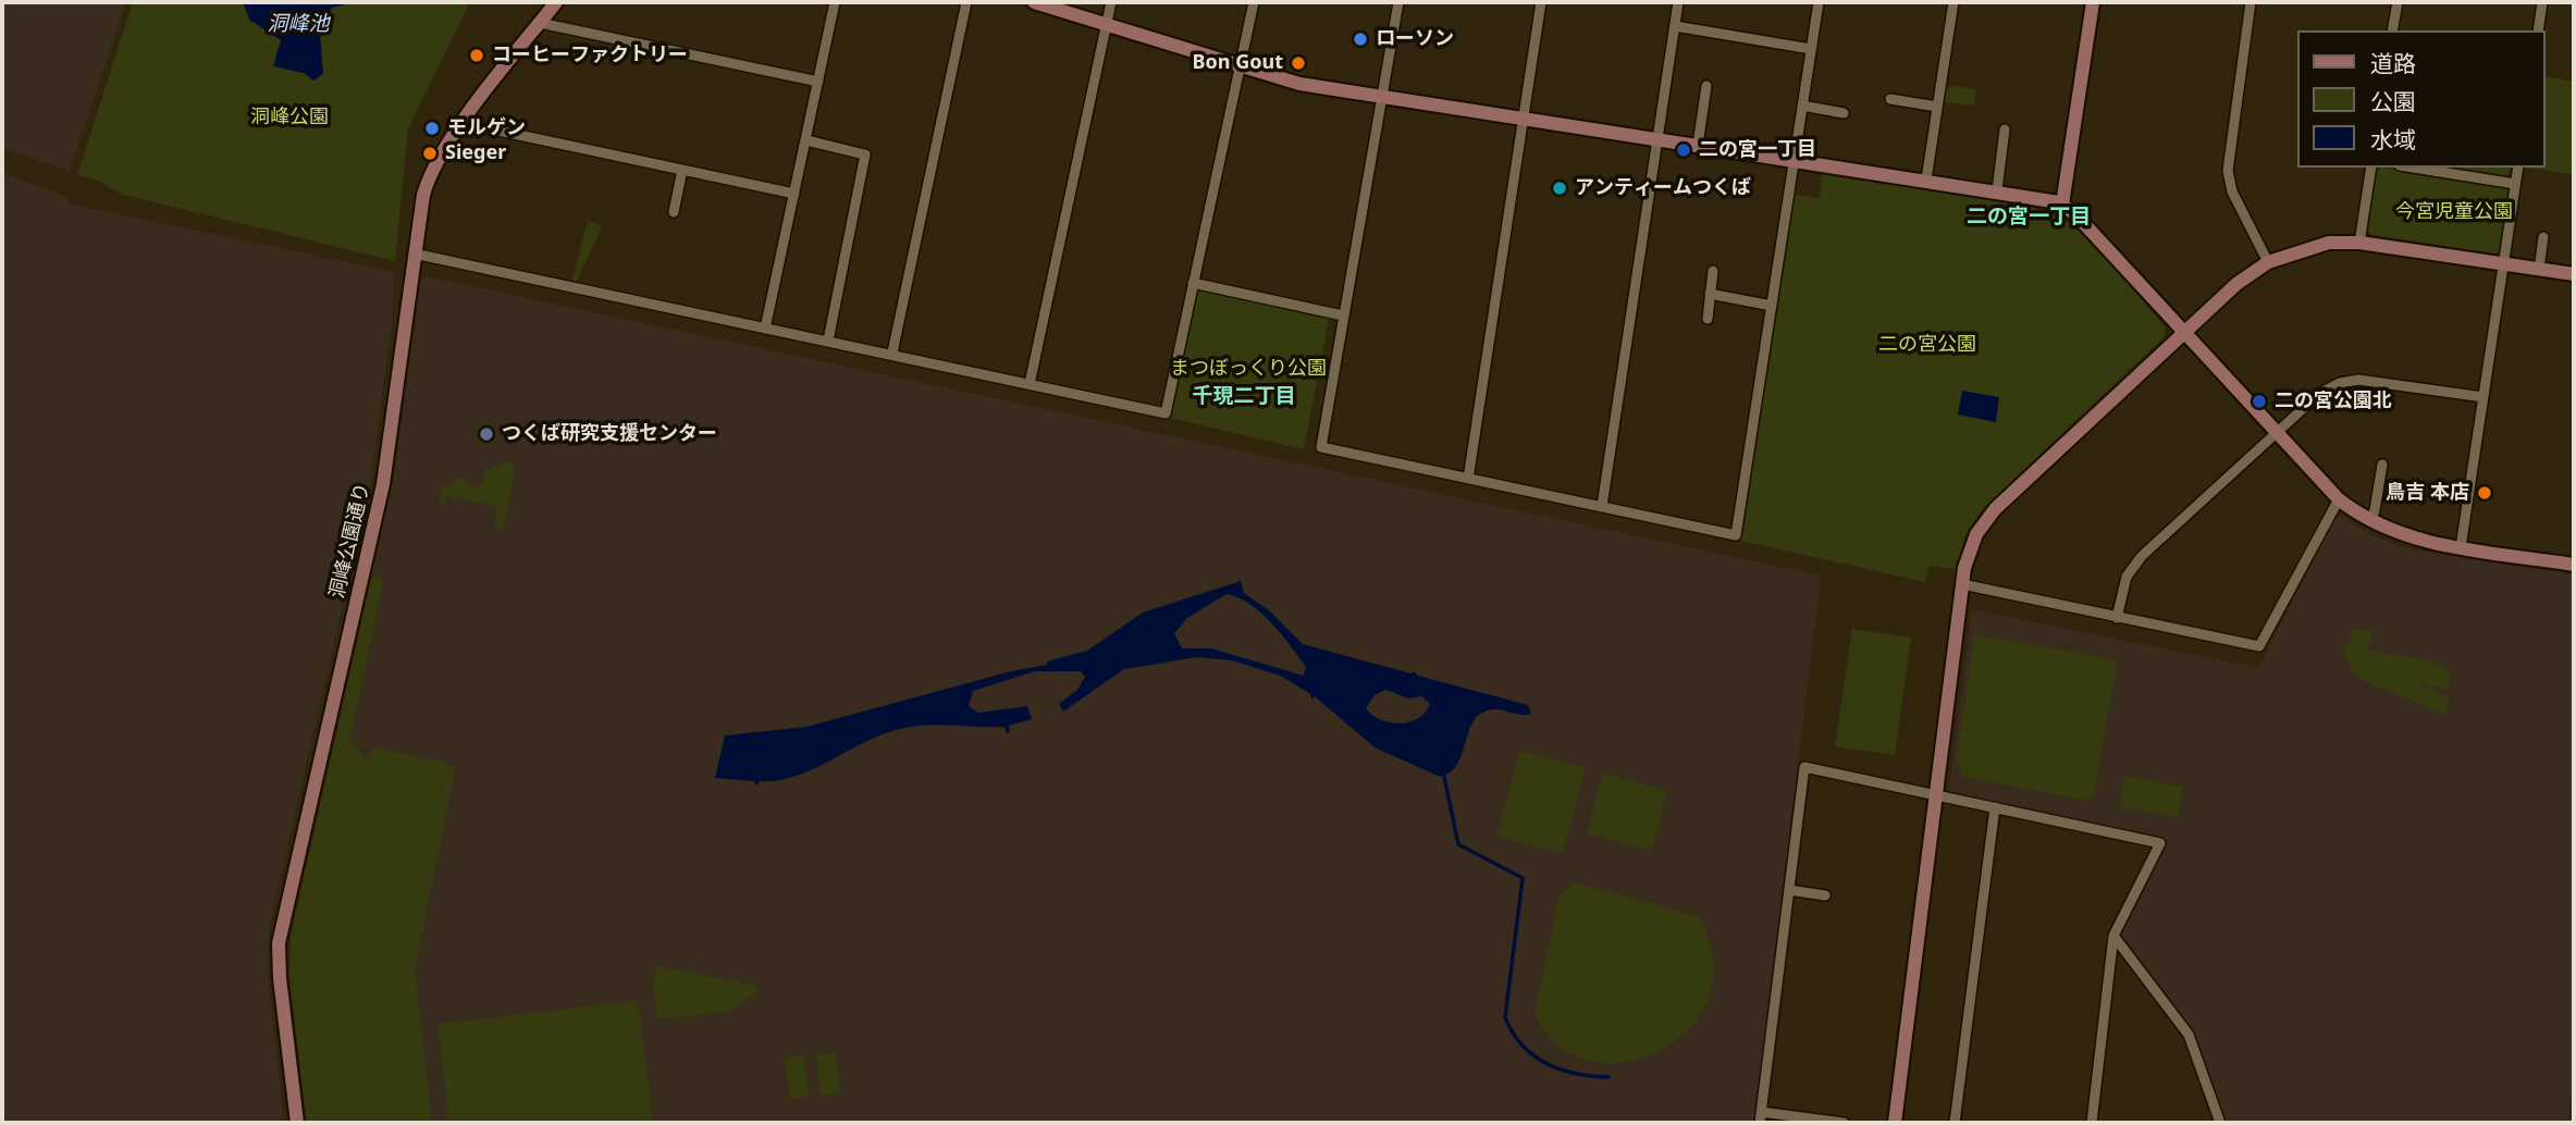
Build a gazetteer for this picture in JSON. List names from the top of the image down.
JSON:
{
  "streets": {
    "street": ["洞峰公園通り"]
  },
  "districts": ["二の宮一丁目", "千現二丁目"],
  "water": ["洞峰池"],
  "parks": [
    "洞峰公園",
    "今宮児童公園",
    "二の宮公園",
    "まつぼっくり公園"
  ],
  "places": [
    "ローソン",
    "コーヒーファクトリー",
    "Bon Gout",
    "モルゲン",
    "二の宮一丁目",
    "Sieger",
    "アンティームつくば",
    "二の宮公園北",
    "つくば研究支援センター",
    "鳥吉 本店"
  ],
  "legend": ["道路", "公園", "水域"]
}
